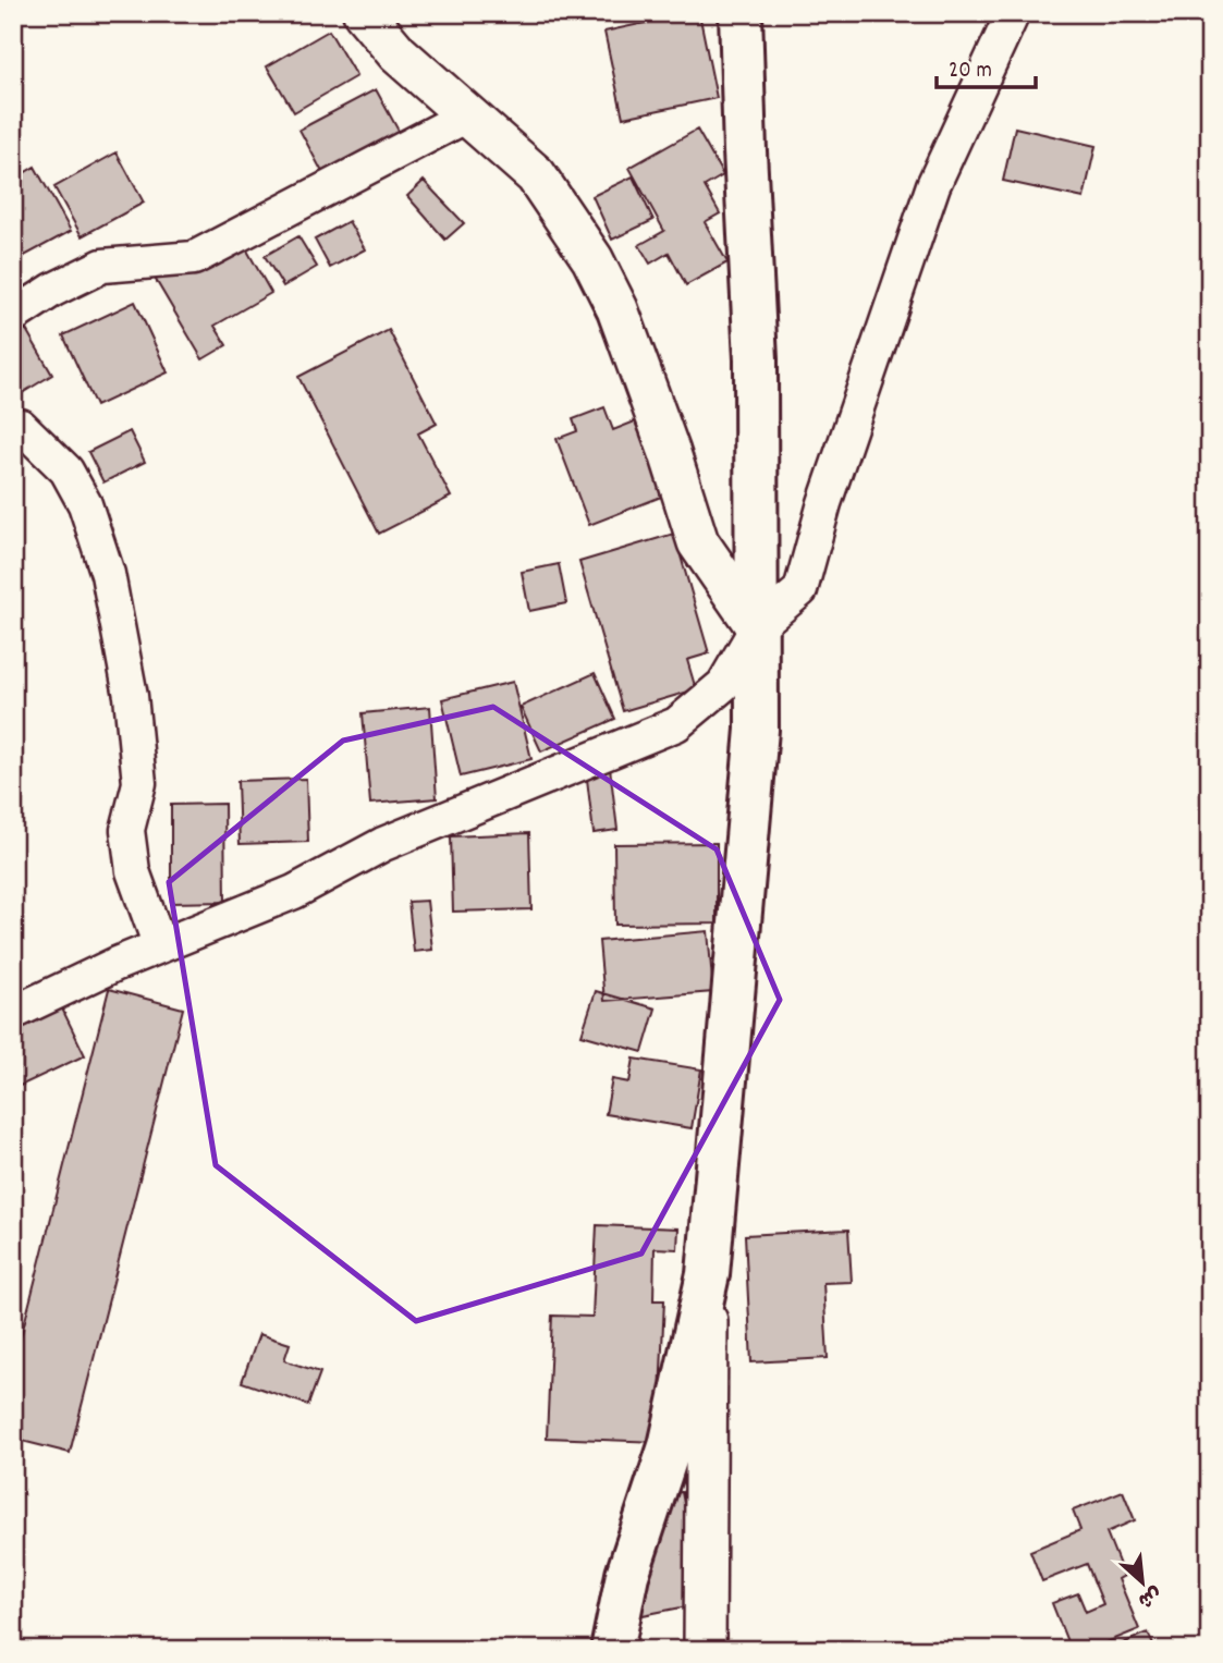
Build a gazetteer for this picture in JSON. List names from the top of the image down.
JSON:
{
  "scale_bar": "20 m",
  "north": "bottom right"
}
